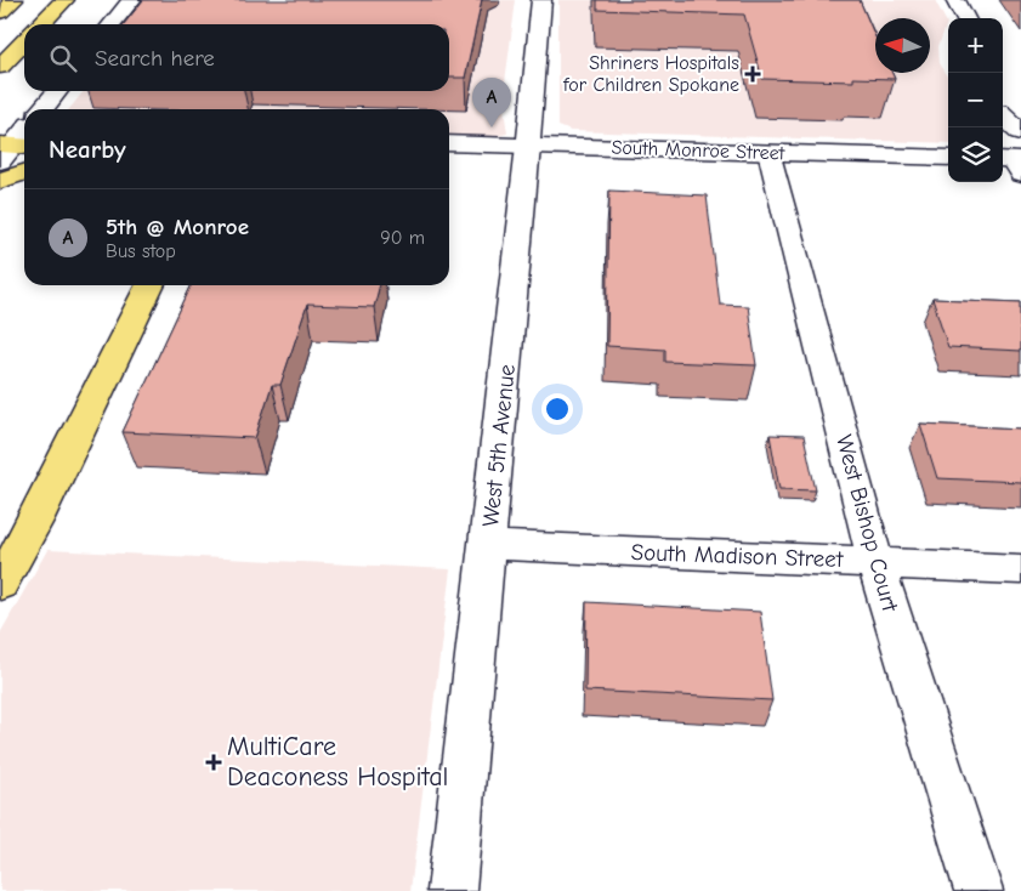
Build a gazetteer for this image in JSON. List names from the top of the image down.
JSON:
{
  "streets": {
    "street": [
      "South Monroe Street",
      "West 5th Avenue",
      "West Bishop Court",
      "South Madison Street"
    ]
  },
  "crossings": [
    ["South Monroe Street", "West 5th Avenue"],
    ["South Monroe Street", "West Bishop Court"],
    ["West 5th Avenue", "South Madison Street"],
    ["West Bishop Court", "South Madison Street"]
  ],
  "places": {
    "health": ["Shriners Hospitals for Children Spokane", "MultiCare Deaconess Hospital"]
  },
  "north": "left",
  "page": {
    "map_buttons": ["+", "−"],
    "search": "Search here",
    "pins": "A",
    "heading": "Nearby",
    "list": [
      {
        "mark": "A",
        "name": "5th @ Monroe",
        "note": "Bus stop",
        "value": "90 m"
      }
    ]
  }
}
